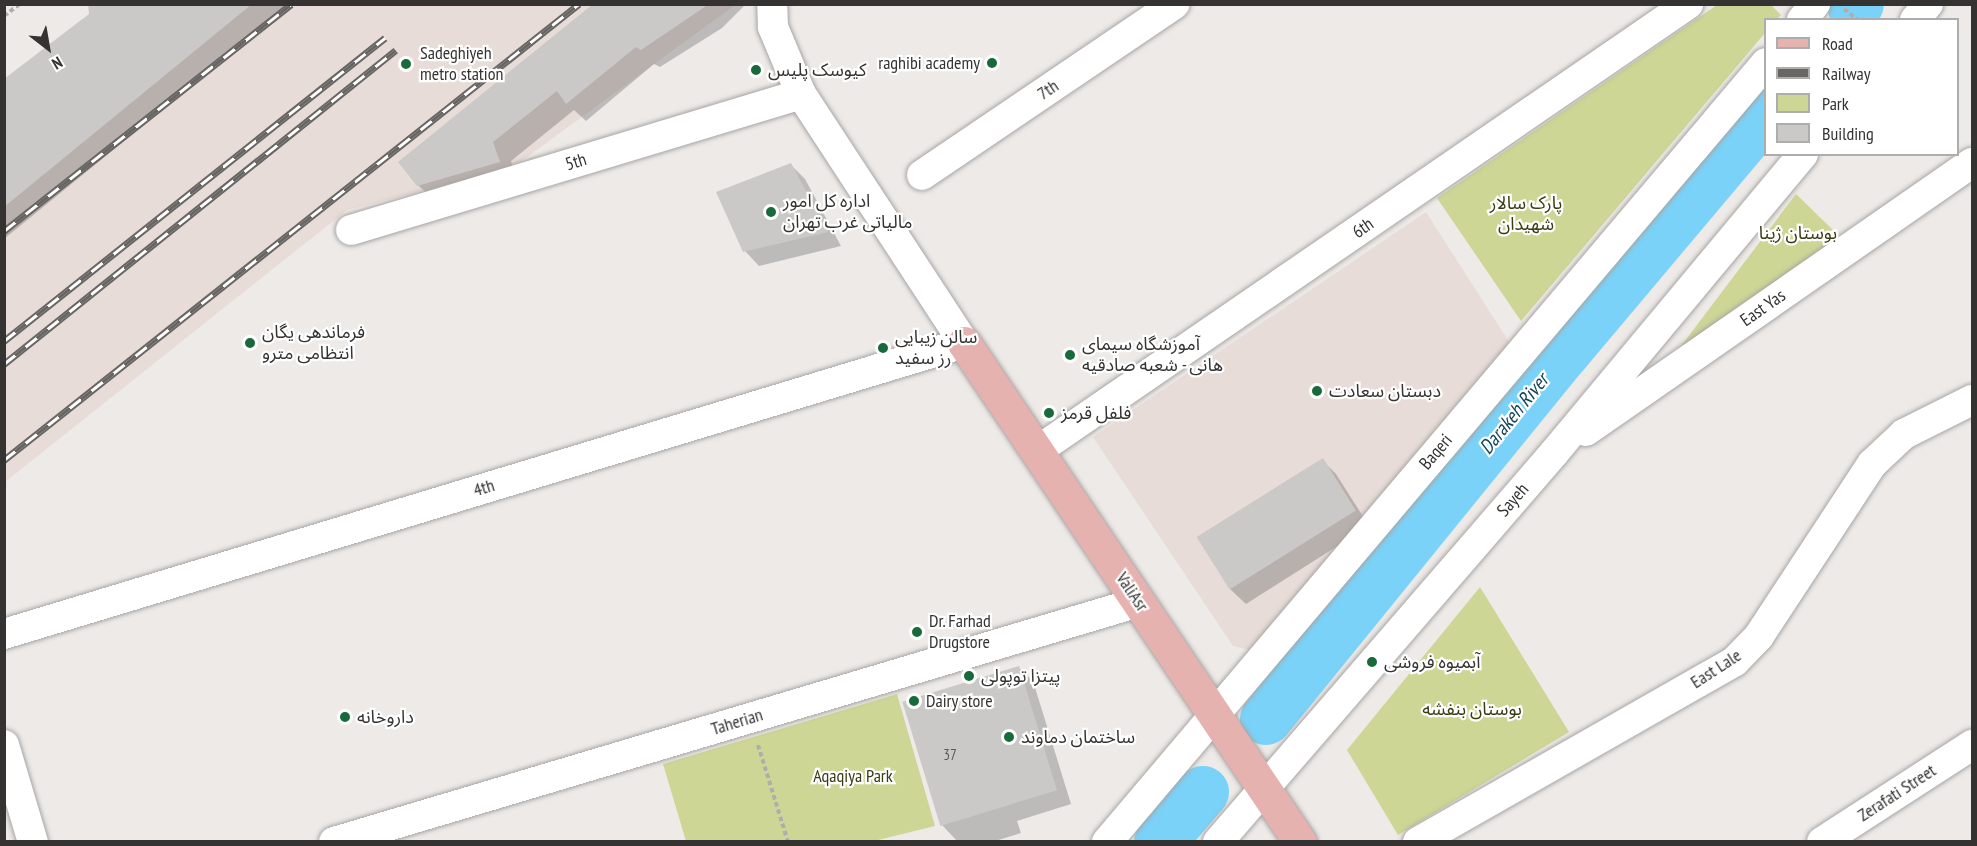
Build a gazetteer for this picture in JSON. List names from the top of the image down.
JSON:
{
  "streets": {
    "main road": ["ValiAsr"],
    "street": [
      "7th",
      "5th",
      "6th",
      "East Yas",
      "Baqeri",
      "4th",
      "Sayeh",
      "East Lale",
      "Taherian",
      "Zerafati Street"
    ]
  },
  "crossings": [
    ["6th", "ValiAsr"],
    ["East Yas", "Sayeh"],
    ["Baqeri", "ValiAsr"],
    ["4th", "ValiAsr"],
    ["Sayeh", "ValiAsr"],
    ["ValiAsr", "Taherian"]
  ],
  "water": ["Darakeh River"],
  "parks": [
    "پارک سالار شهیدان",
    "بوستان ژینا",
    "بوستان بنفشه",
    "Aqaqiya Park"
  ],
  "places": [
    "raghibi academy",
    "Sadeghiyeh metro station",
    "کیوسک پلیس",
    "اداره کل امور مالیاتی غرب تهران",
    "فرماندهی یگان انتظامی مترو",
    "سالن زیبایی رز سفید",
    "آموزشگاه سیمای هانی - شعبه صادقیه",
    "دبستان سعادت",
    "فلفل قرمز",
    "Dr. Farhad Drugstore",
    "آبمیوه فروشی",
    "پیتزا توپولی",
    "Dairy store",
    "داروخانه",
    "ساختمان دماوند"
  ],
  "house_numbers": ["37"],
  "legend": [
    "Road",
    "Railway",
    "Park",
    "Building"
  ],
  "north": "bottom right"
}
